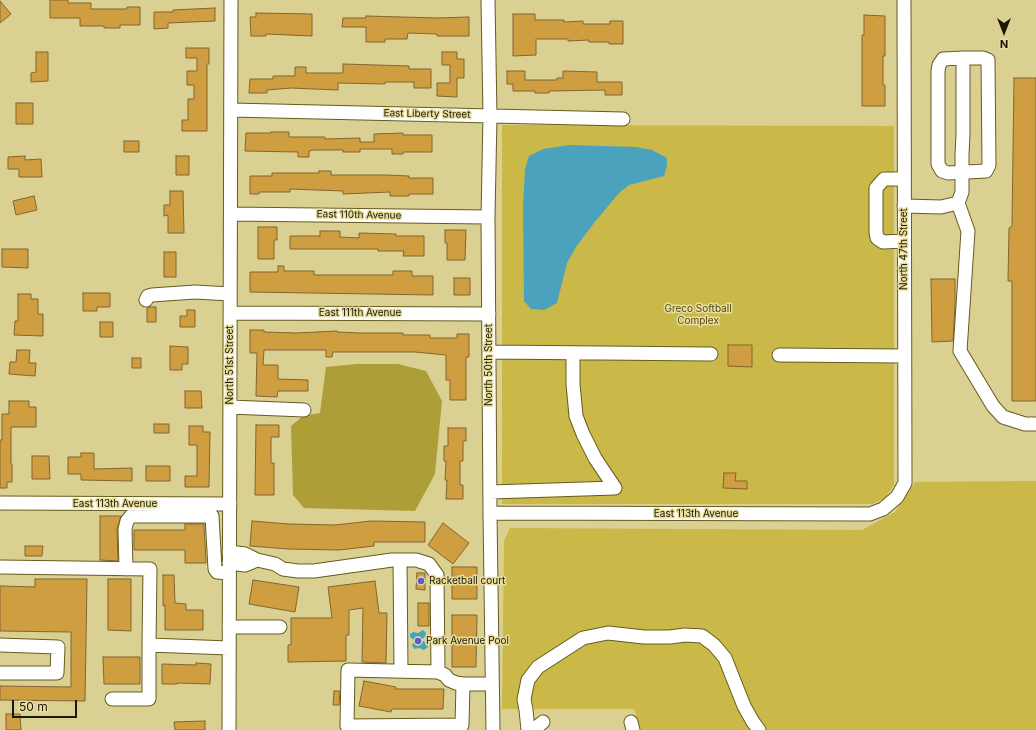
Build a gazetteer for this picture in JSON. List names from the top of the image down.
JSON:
{
  "streets": {
    "street": [
      "East Liberty Street",
      "East 110th Avenue",
      "North 47th Street",
      "East 111th Avenue",
      "North 51st Street",
      "North 50th Street",
      "East 113th Avenue"
    ]
  },
  "crossings": [
    ["East Liberty Street", "North 51st Street"],
    ["East Liberty Street", "North 50th Street"],
    ["East 110th Avenue", "North 51st Street"],
    ["East 110th Avenue", "North 50th Street"],
    ["North 47th Street", "East 113th Avenue"],
    ["East 111th Avenue", "North 51st Street"],
    ["East 111th Avenue", "North 50th Street"],
    ["North 51st Street", "East 113th Avenue"],
    ["North 50th Street", "East 113th Avenue"]
  ],
  "parks": ["Greco Softball Complex"],
  "places": ["Racketball court", "Park Avenue Pool"],
  "scale_bar": "50 m",
  "north": "bottom"
}
